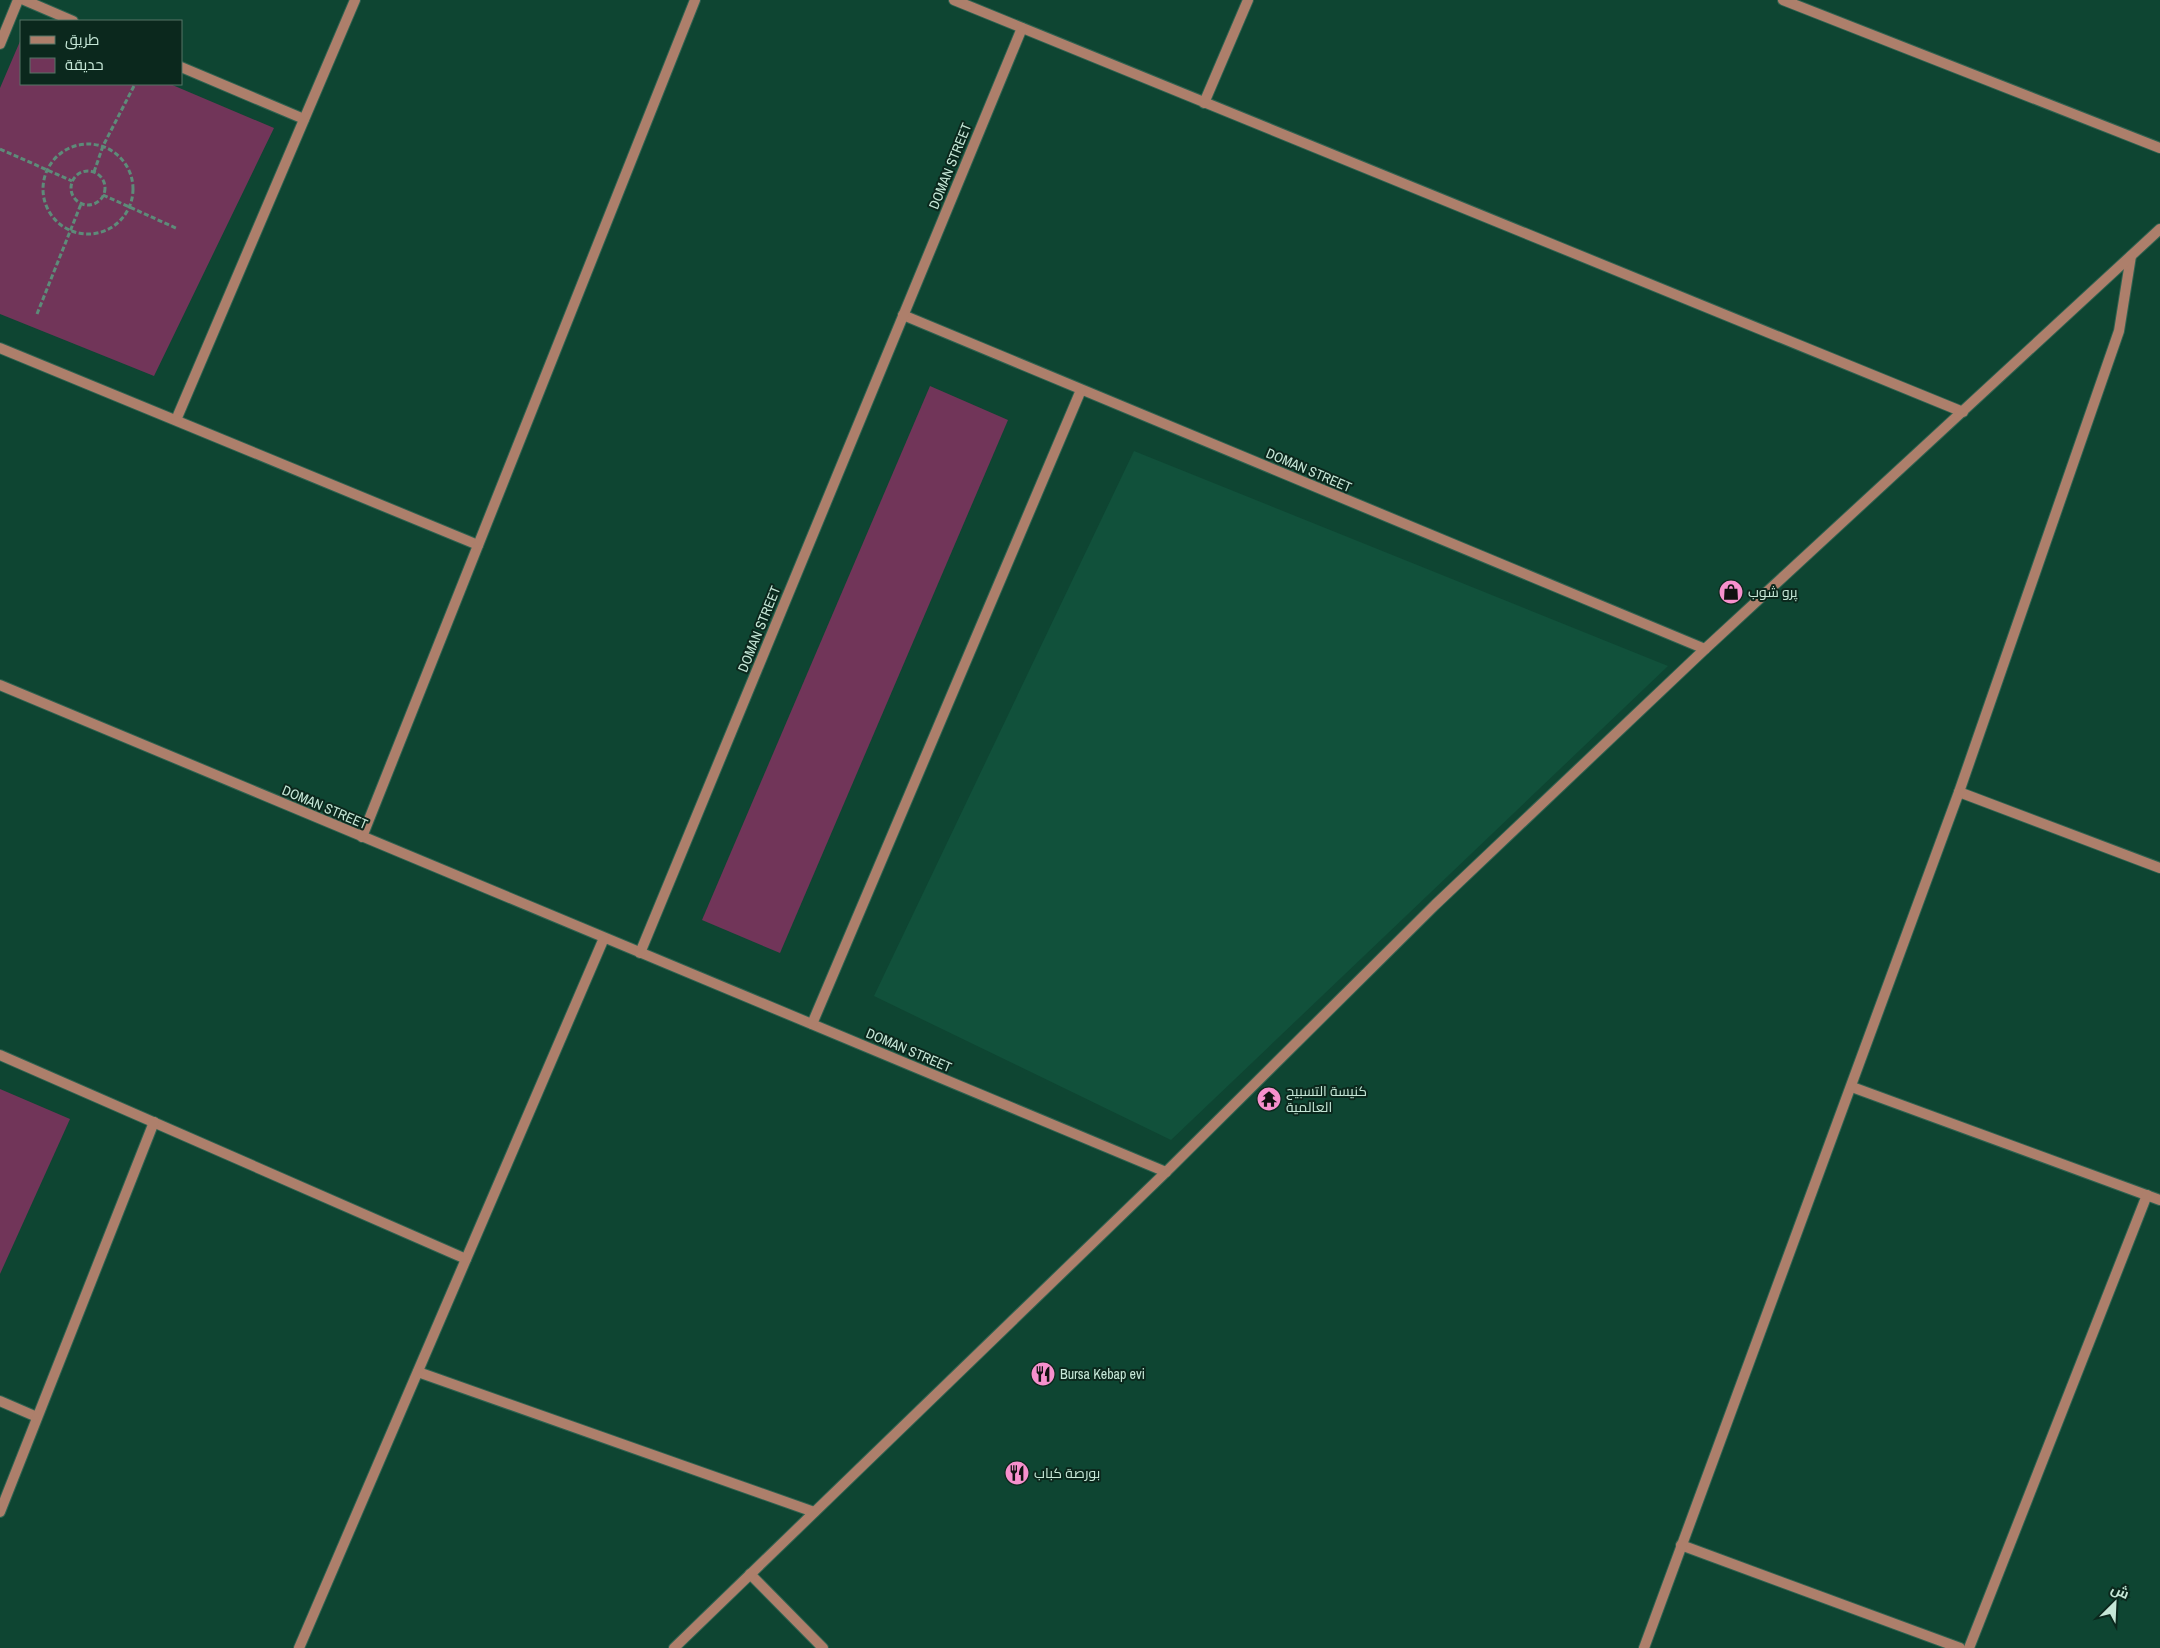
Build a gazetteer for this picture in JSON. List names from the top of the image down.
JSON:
{
  "streets": {
    "street": ["DOMAN STREET"]
  },
  "places": {
    "shop": ["پرو شوب"],
    "temple": ["كنيسة التسبيح العالمية"],
    "restaurant": ["Bursa Kebap evi", "بورصة كباب"]
  },
  "legend": ["طريق", "حديقة"],
  "north": "top right"
}
